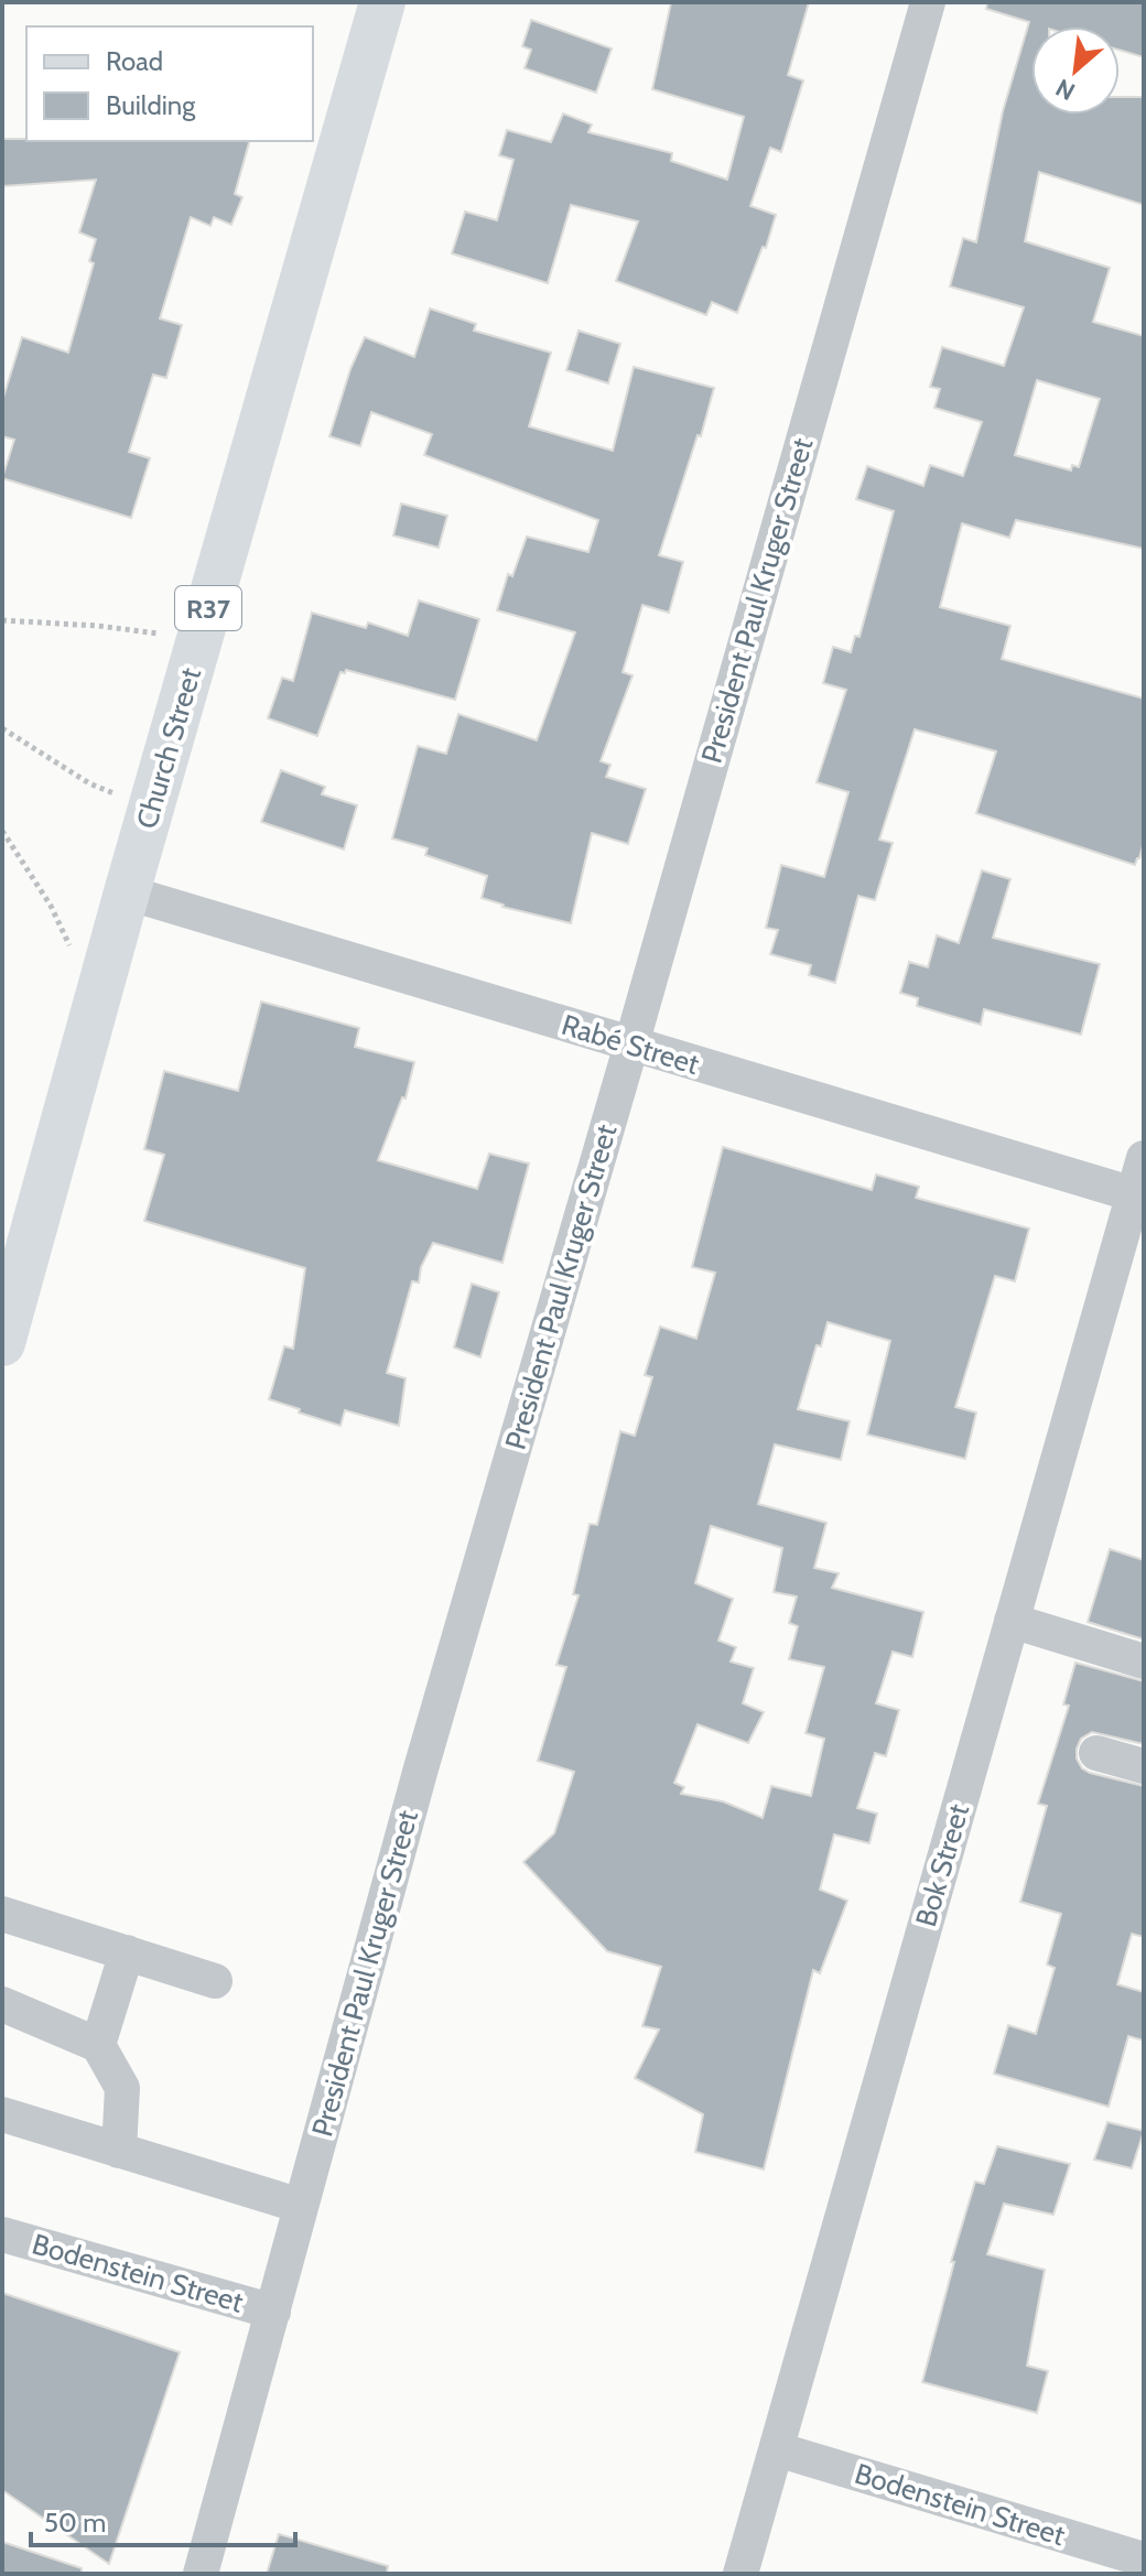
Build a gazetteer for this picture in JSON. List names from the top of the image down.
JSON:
{
  "streets": {
    "main road": ["R37", "Church Street"],
    "street": [
      "President Paul Kruger Street",
      "Rabé Street",
      "Bok Street",
      "Bodenstein Street"
    ]
  },
  "crossings": [
    ["President Paul Kruger Street", "Rabé Street"],
    ["President Paul Kruger Street", "Bodenstein Street"],
    ["Church Street", "Rabé Street"],
    ["Rabé Street", "Bok Street"],
    ["Bok Street", "Bodenstein Street"]
  ],
  "legend": ["Road", "Building"],
  "scale_bar": "50 m",
  "north": "bottom left"
}
